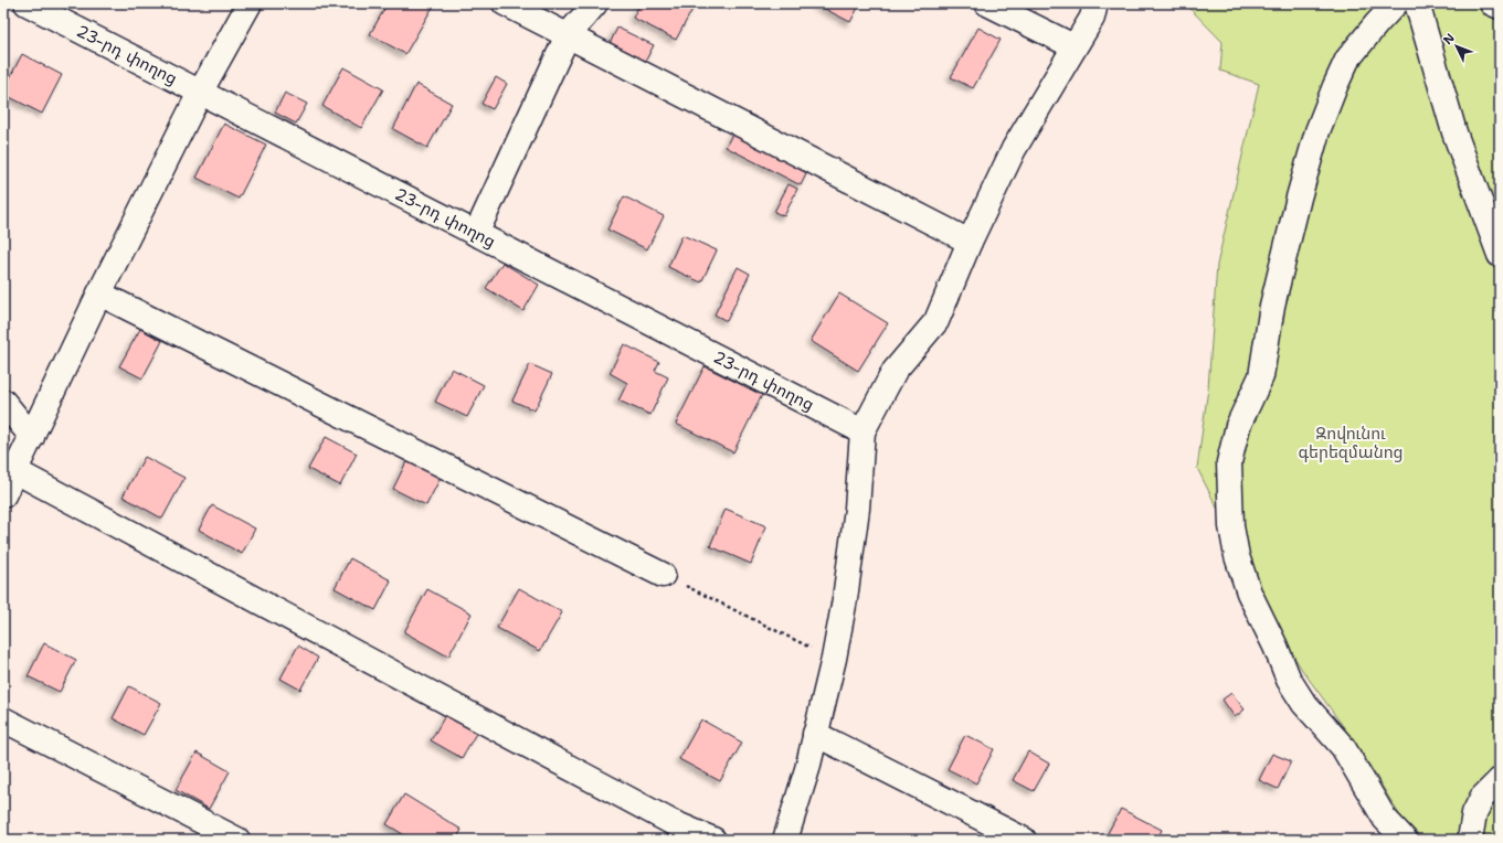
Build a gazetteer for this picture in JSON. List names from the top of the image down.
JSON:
{
  "streets": {
    "street": ["23-րդ փողոց"]
  },
  "parks": ["Զովունու գերեզմանոց"],
  "north": "top left"
}
